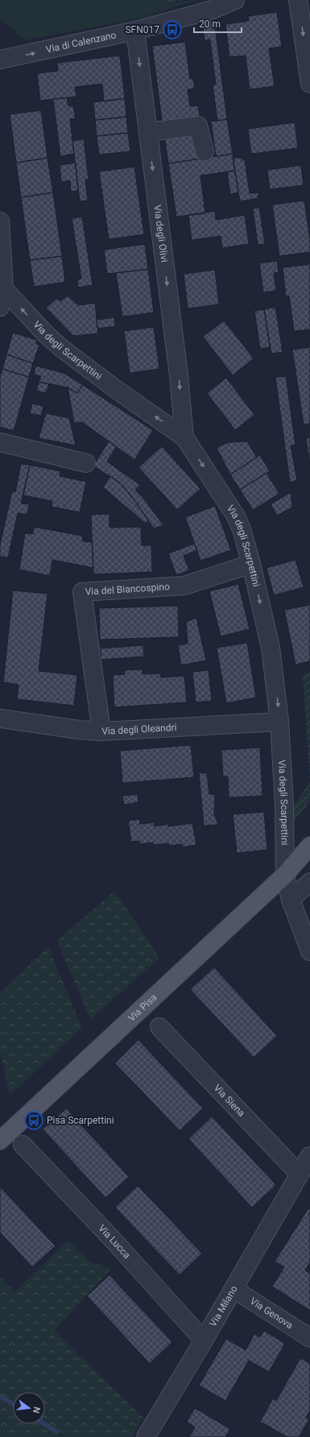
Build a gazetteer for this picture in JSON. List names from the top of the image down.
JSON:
{
  "streets": {
    "main road": ["Via Pisa"],
    "street": [
      "Via di Calenzano",
      "Via degli Olivi",
      "Via degli Scarpettini",
      "Via del Biancospino",
      "Via degli Oleandri",
      "Via Siena",
      "Via Lucca",
      "Via Milano",
      "Via Genova"
    ]
  },
  "crossings": [
    ["Via di Calenzano", "Via degli Olivi"],
    ["Via degli Olivi", "Via degli Scarpettini"],
    ["Via degli Scarpettini", "Via del Biancospino"],
    ["Via degli Scarpettini", "Via degli Oleandri"],
    ["Via degli Scarpettini", "Via Pisa"],
    ["Via del Biancospino", "Via degli Oleandri"],
    ["Via Siena", "Via Milano"],
    ["Via Lucca", "Via Milano"],
    ["Via Milano", "Via Genova"]
  ],
  "one_way": ["Via di Calenzano", "Via degli Olivi"],
  "places": {
    "bus stop": ["SFN017", "Pisa Scarpettini"]
  },
  "scale_bar": "20 m",
  "north": "right"
}
